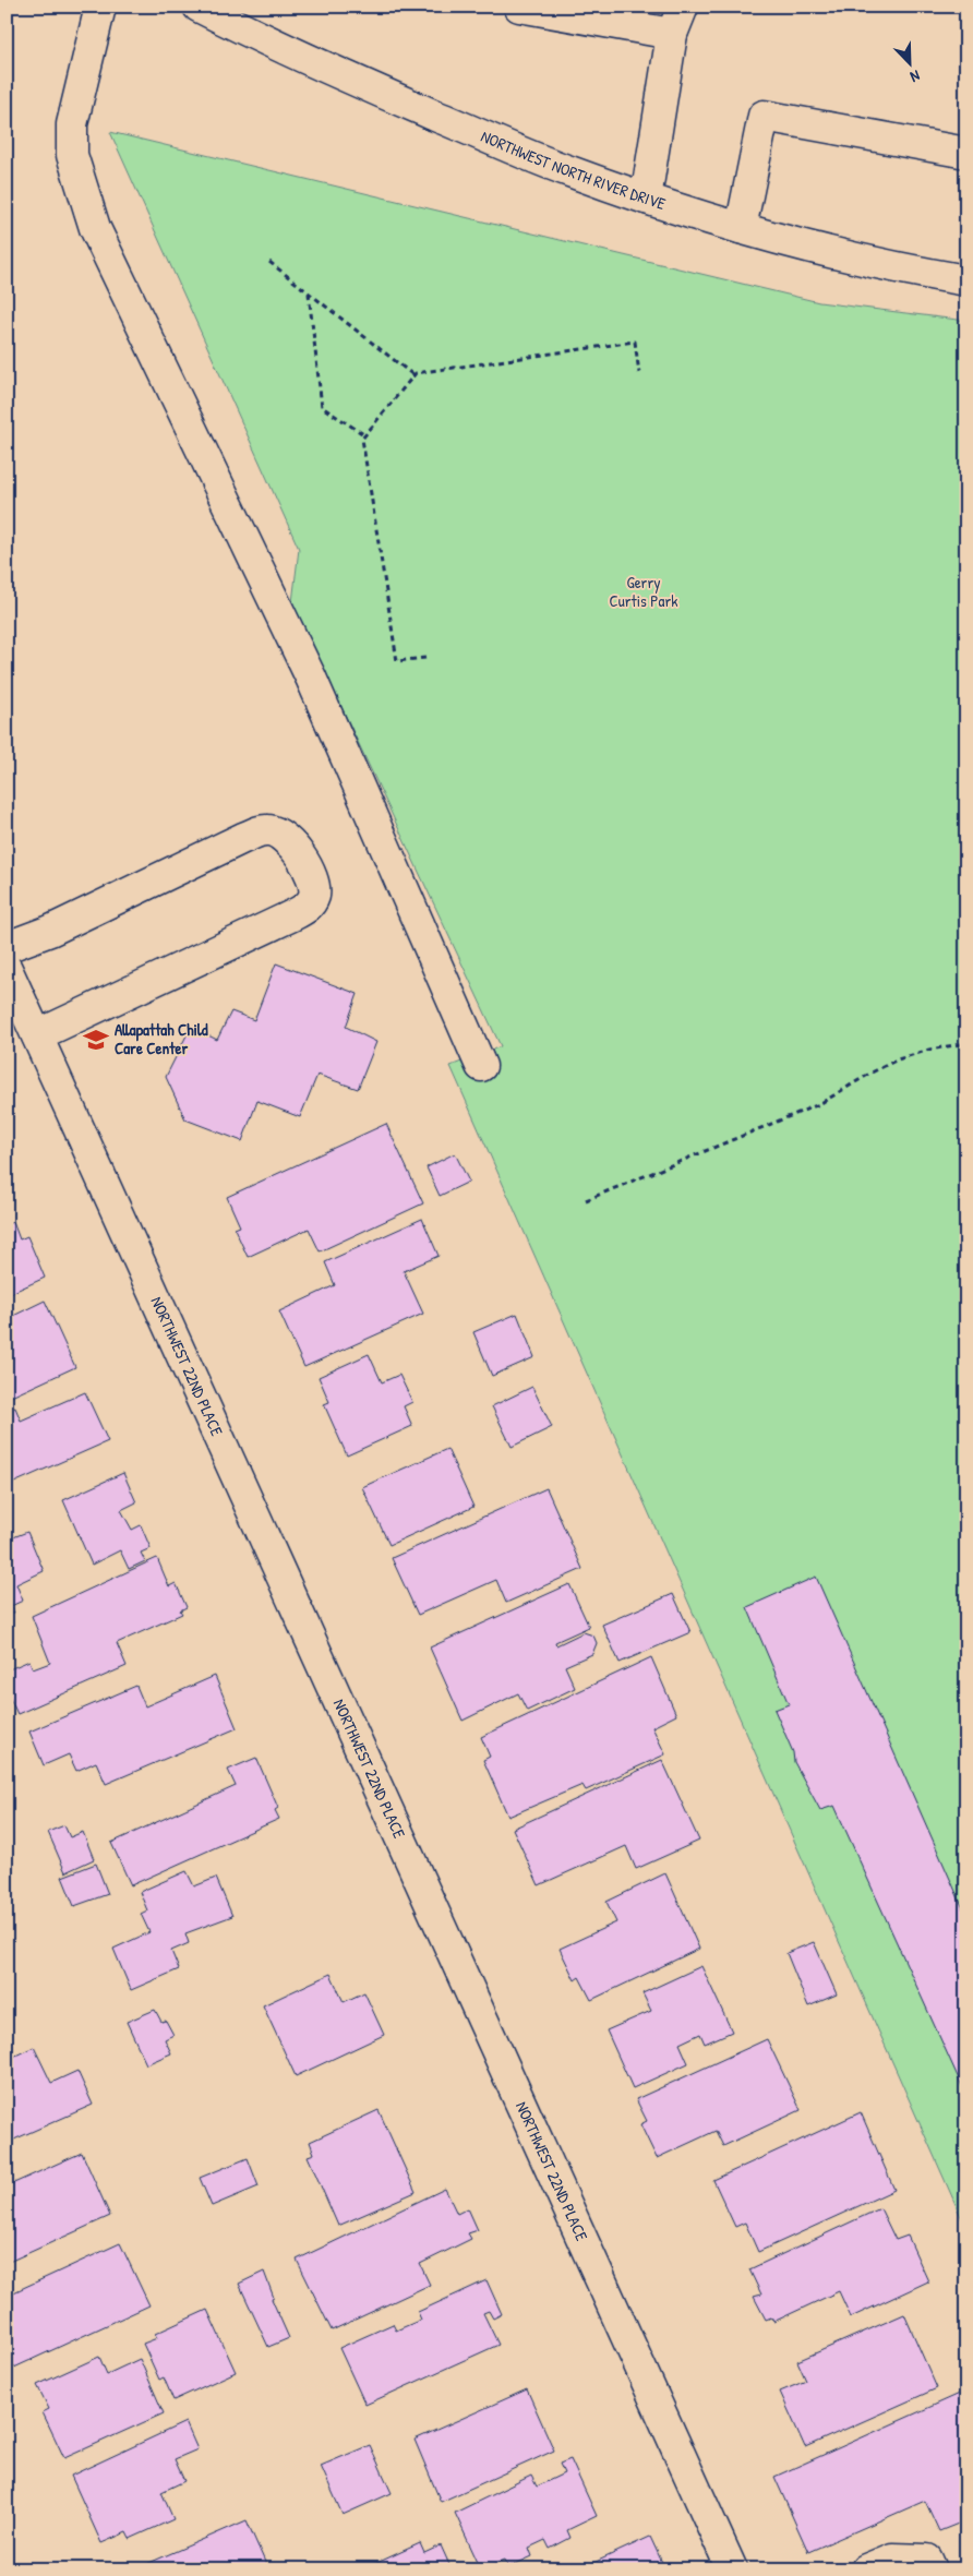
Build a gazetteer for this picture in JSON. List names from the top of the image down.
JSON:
{
  "streets": {
    "street": ["NORTHWEST NORTH RIVER DRIVE", "NORTHWEST 22ND PLACE"]
  },
  "parks": ["Gerry Curtis Park"],
  "places": {
    "school or university": ["Allapattah Child Care Center"]
  },
  "north": "bottom right"
}
